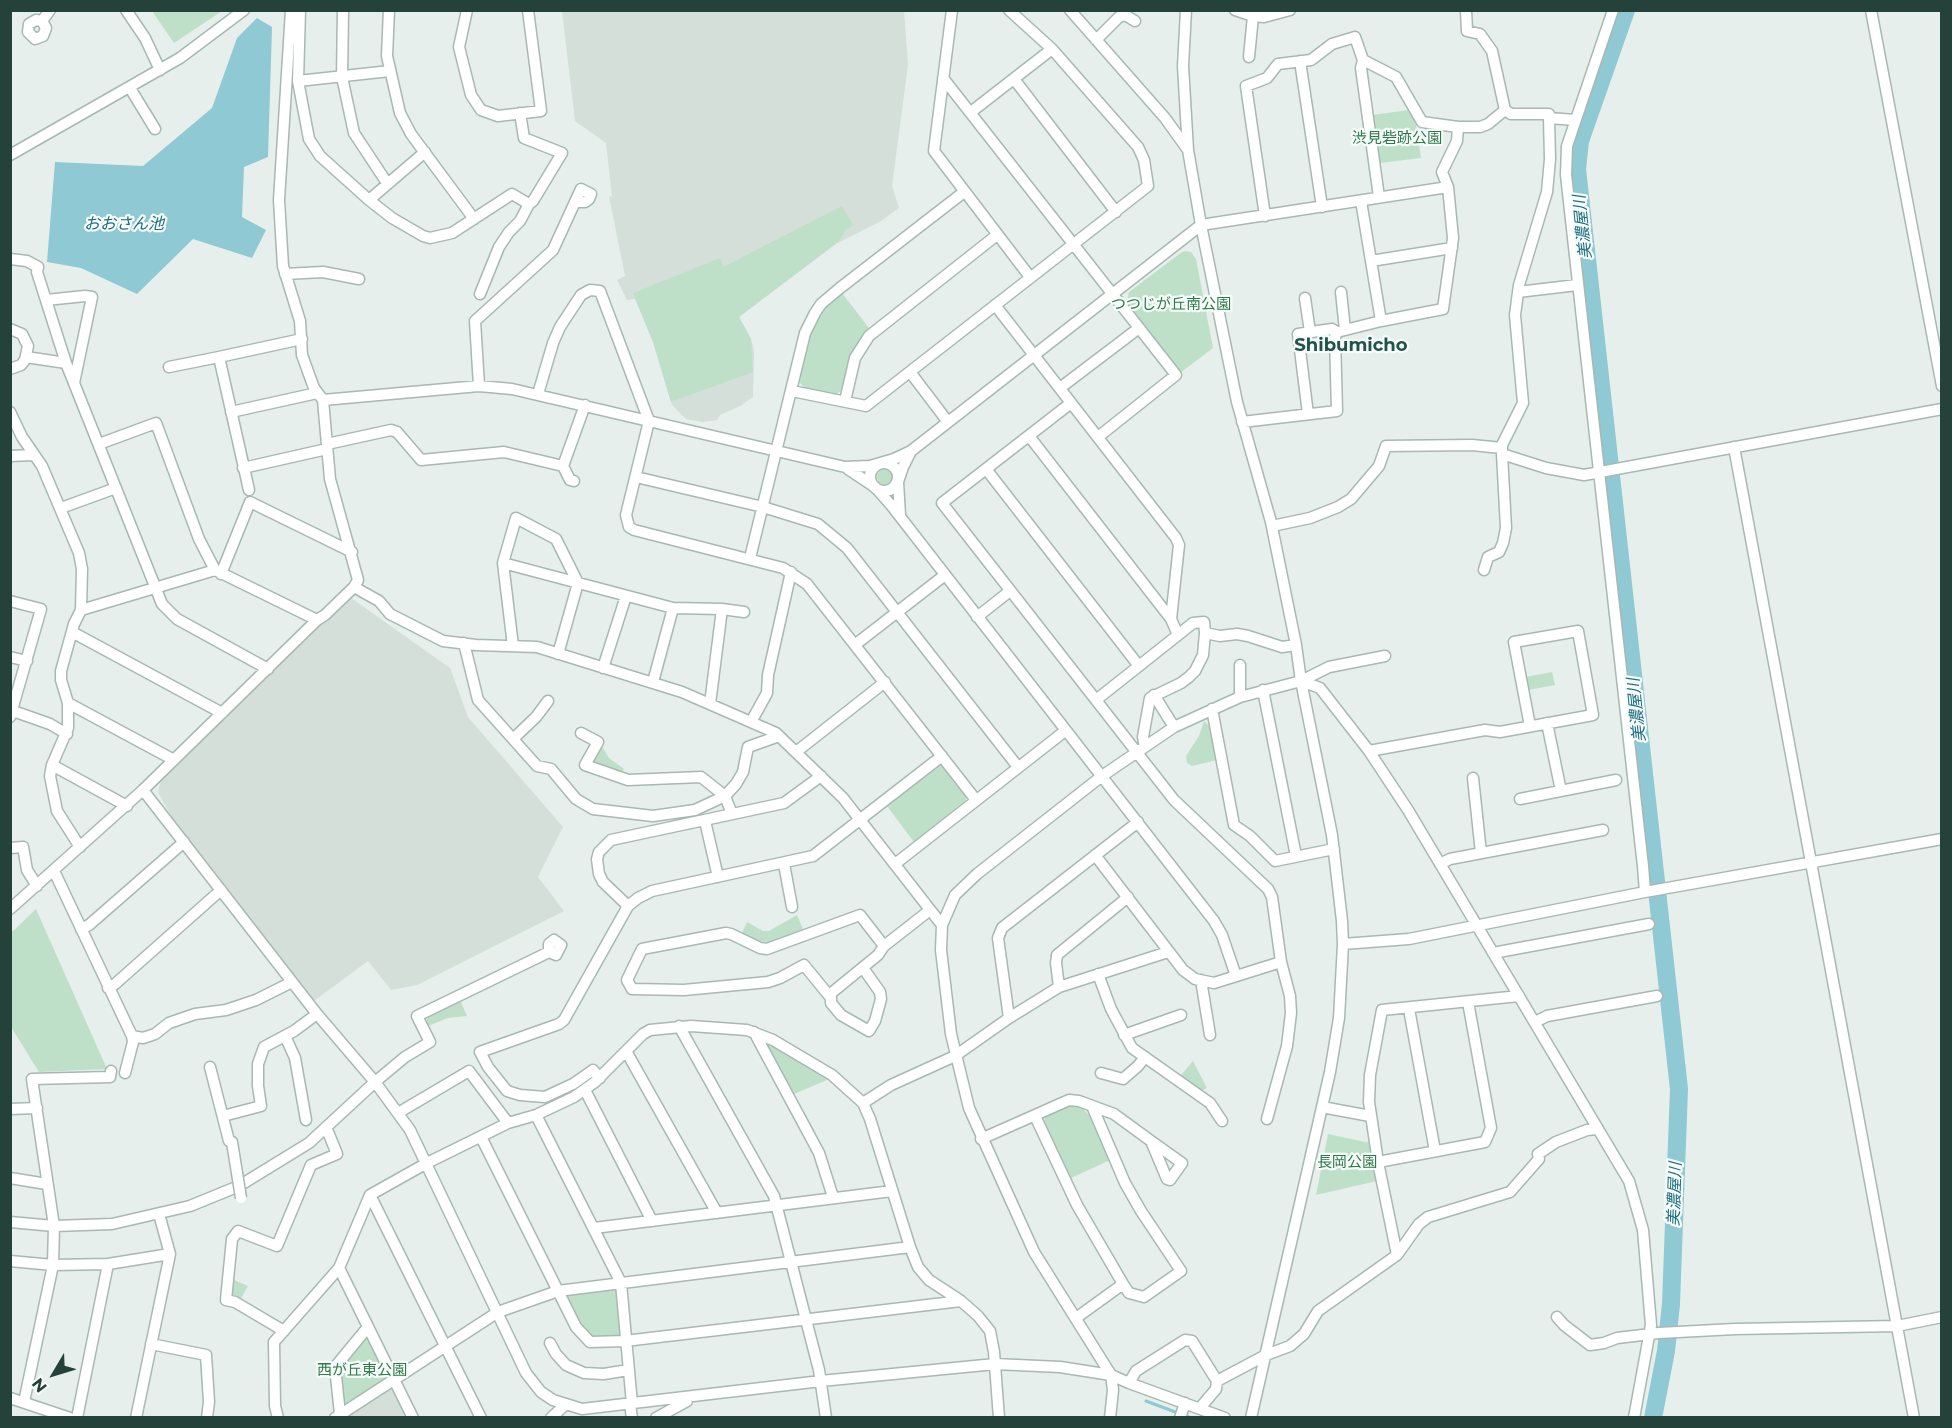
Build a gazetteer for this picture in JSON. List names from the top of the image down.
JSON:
{
  "districts": ["Shibumicho"],
  "water": ["おおさん池", "美濃屋川"],
  "parks": [
    "渋見砦跡公園",
    "つつじが丘南公園",
    "長岡公園",
    "西が丘東公園"
  ],
  "north": "bottom left"
}
